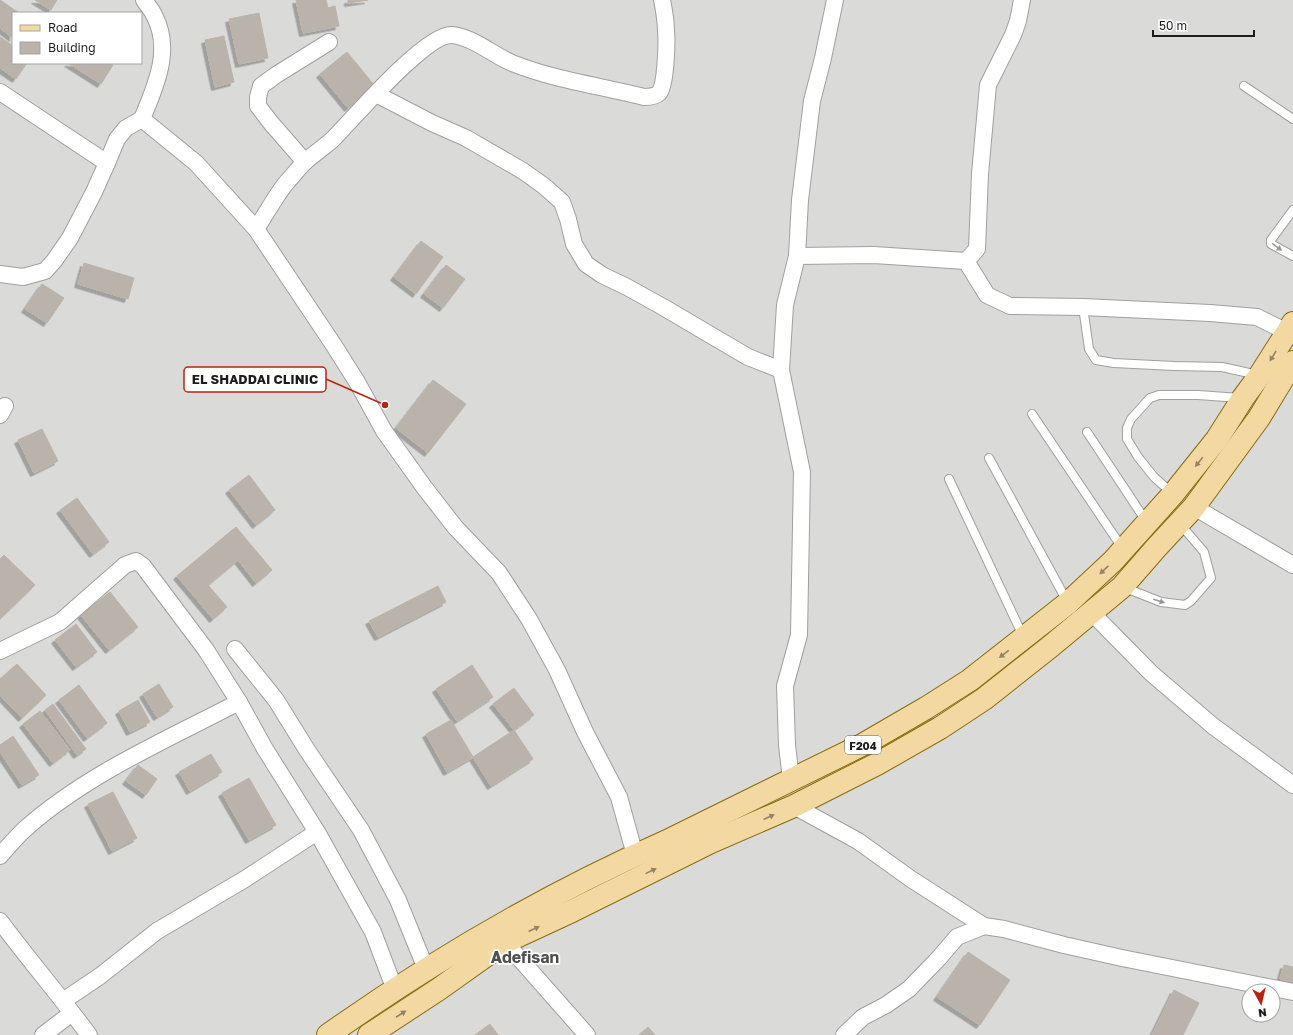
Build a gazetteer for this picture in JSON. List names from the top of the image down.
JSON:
{
  "streets": {
    "main road": ["F204"]
  },
  "districts": ["Adefisan"],
  "places": ["EL SHADDAI CLINIC"],
  "legend": ["Road", "Building"],
  "scale_bar": "50 m",
  "north": "bottom"
}
